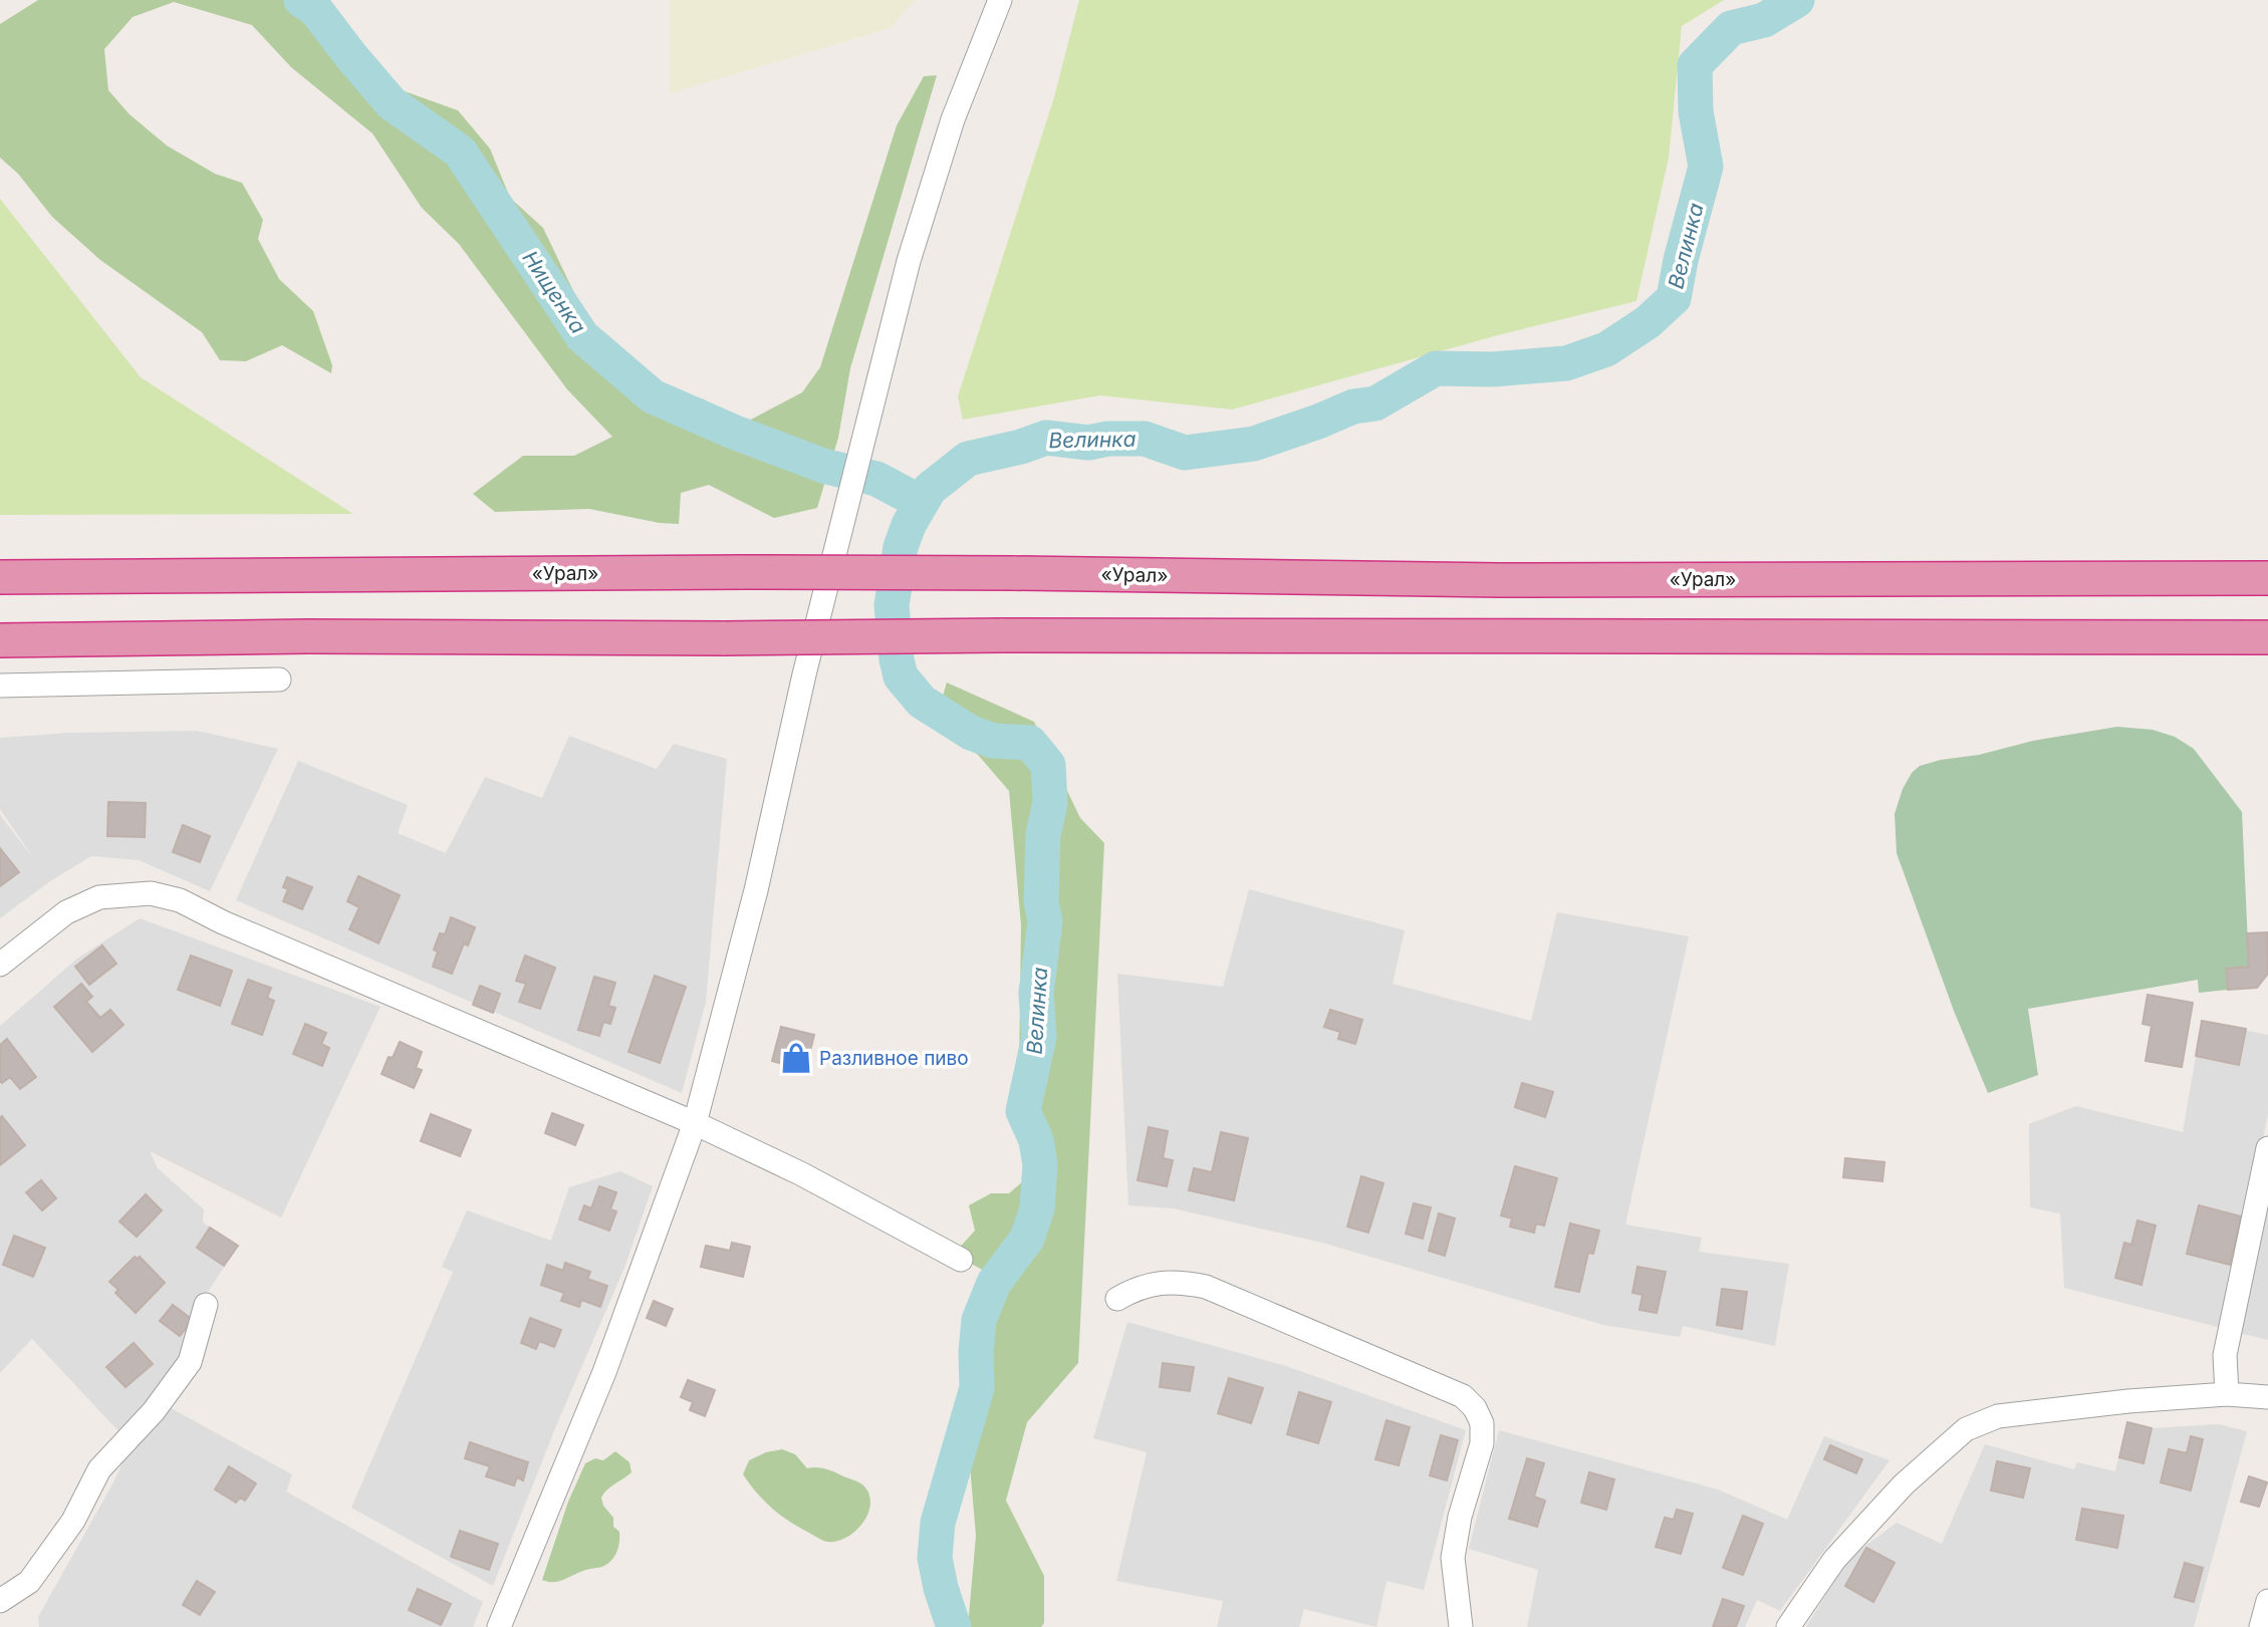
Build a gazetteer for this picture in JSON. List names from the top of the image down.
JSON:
{
  "streets": {
    "highway": ["«Урал»"]
  },
  "water": ["Велинка", "Нищенка"],
  "places": {
    "shop": ["Разливное пиво"]
  }
}
